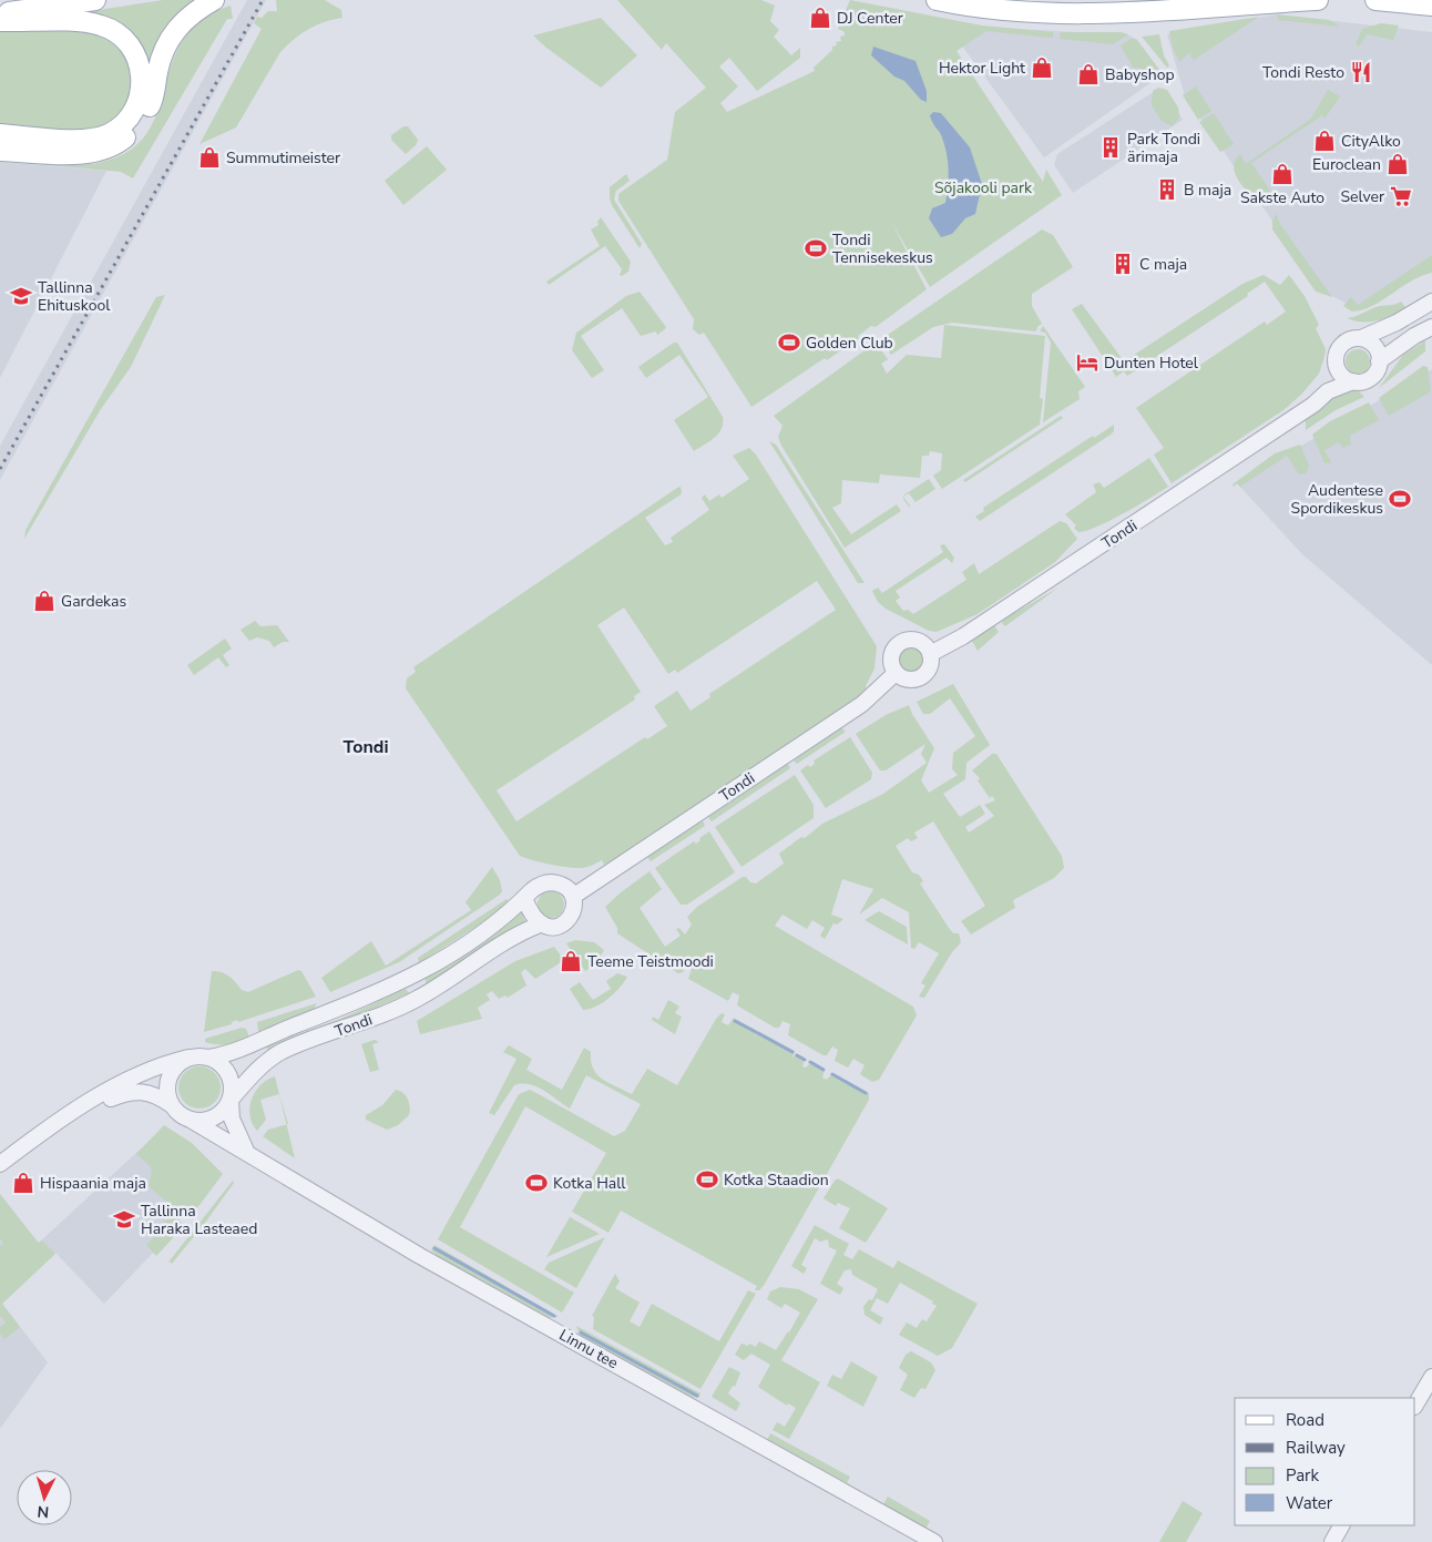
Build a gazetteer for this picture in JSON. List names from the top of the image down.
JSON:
{
  "streets": {
    "street": ["Tondi", "Linnu tee"]
  },
  "crossings": [
    ["Tondi", "Linnu tee"]
  ],
  "districts": ["Tondi"],
  "parks": ["Sõjakooli park"],
  "places": {
    "shop": [
      "DJ Center",
      "Hektor Light",
      "Babyshop",
      "CityAlko",
      "Summutimeister",
      "Euroclean",
      "Sakste Auto",
      "Gardekas",
      "Teeme Teistmoodi",
      "Hispaania maja"
    ],
    "restaurant": ["Tondi Resto"],
    "building": ["Park Tondi ärimaja", "B maja", "C maja"],
    "supermarket": ["Selver"],
    "sports": [
      "Tondi Tennisekeskus",
      "Golden Club",
      "Audentese Spordikeskus",
      "Kotka Staadion",
      "Kotka Hall"
    ],
    "school or university": ["Tallinna Ehituskool", "Tallinna Haraka Lasteaed"],
    "hotel": ["Dunten Hotel"]
  },
  "legend": [
    "Road",
    "Railway",
    "Park",
    "Water"
  ],
  "north": "bottom"
}
